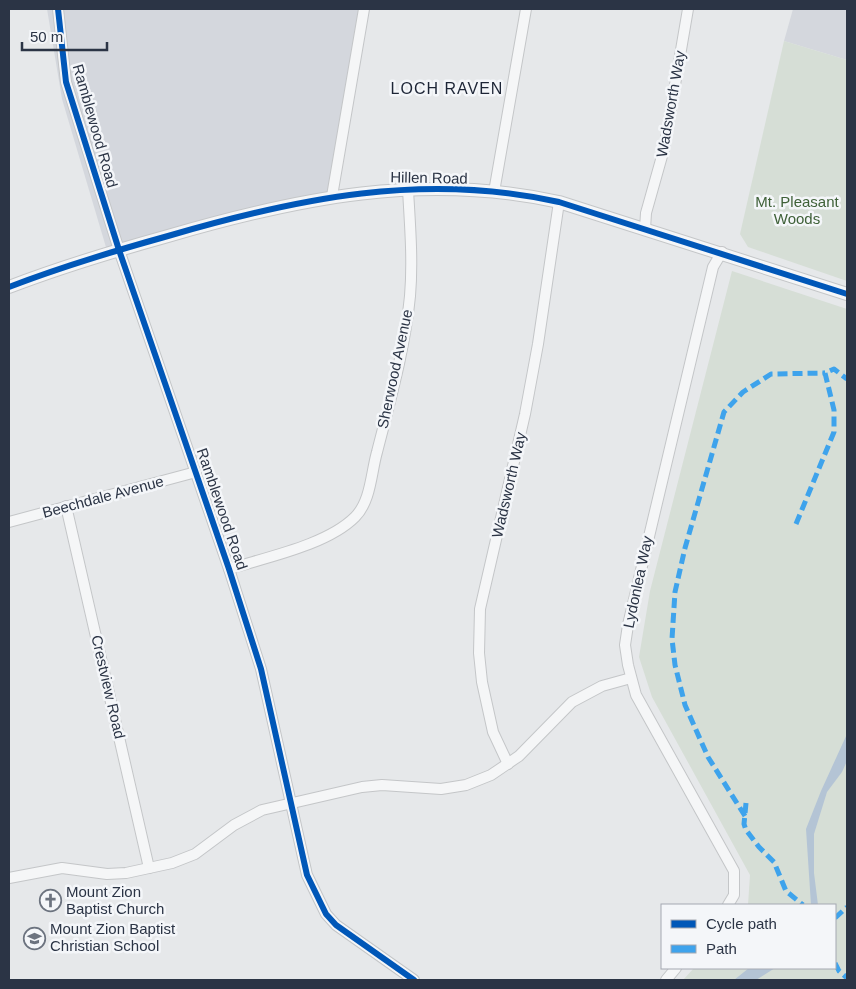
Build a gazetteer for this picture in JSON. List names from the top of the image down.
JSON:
{
  "streets": {
    "street": [
      "Wadsworth Way",
      "Ramblewood Road",
      "Hillen Road",
      "Sherwood Avenue",
      "Beechdale Avenue",
      "Lydonlea Way",
      "Crestview Road"
    ]
  },
  "crossings": [
    ["Wadsworth Way", "Hillen Road"],
    ["Ramblewood Road", "Hillen Road"],
    ["Ramblewood Road", "Sherwood Avenue"],
    ["Ramblewood Road", "Beechdale Avenue"],
    ["Hillen Road", "Sherwood Avenue"],
    ["Hillen Road", "Lydonlea Way"],
    ["Beechdale Avenue", "Crestview Road"]
  ],
  "districts": ["LOCH RAVEN"],
  "parks": ["Mt. Pleasant Woods"],
  "places": {
    "church": ["Mount Zion Baptist Church"],
    "school or university": ["Mount Zion Baptist Christian School"]
  },
  "legend": ["Cycle path", "Path"],
  "scale_bar": "50 m"
}
